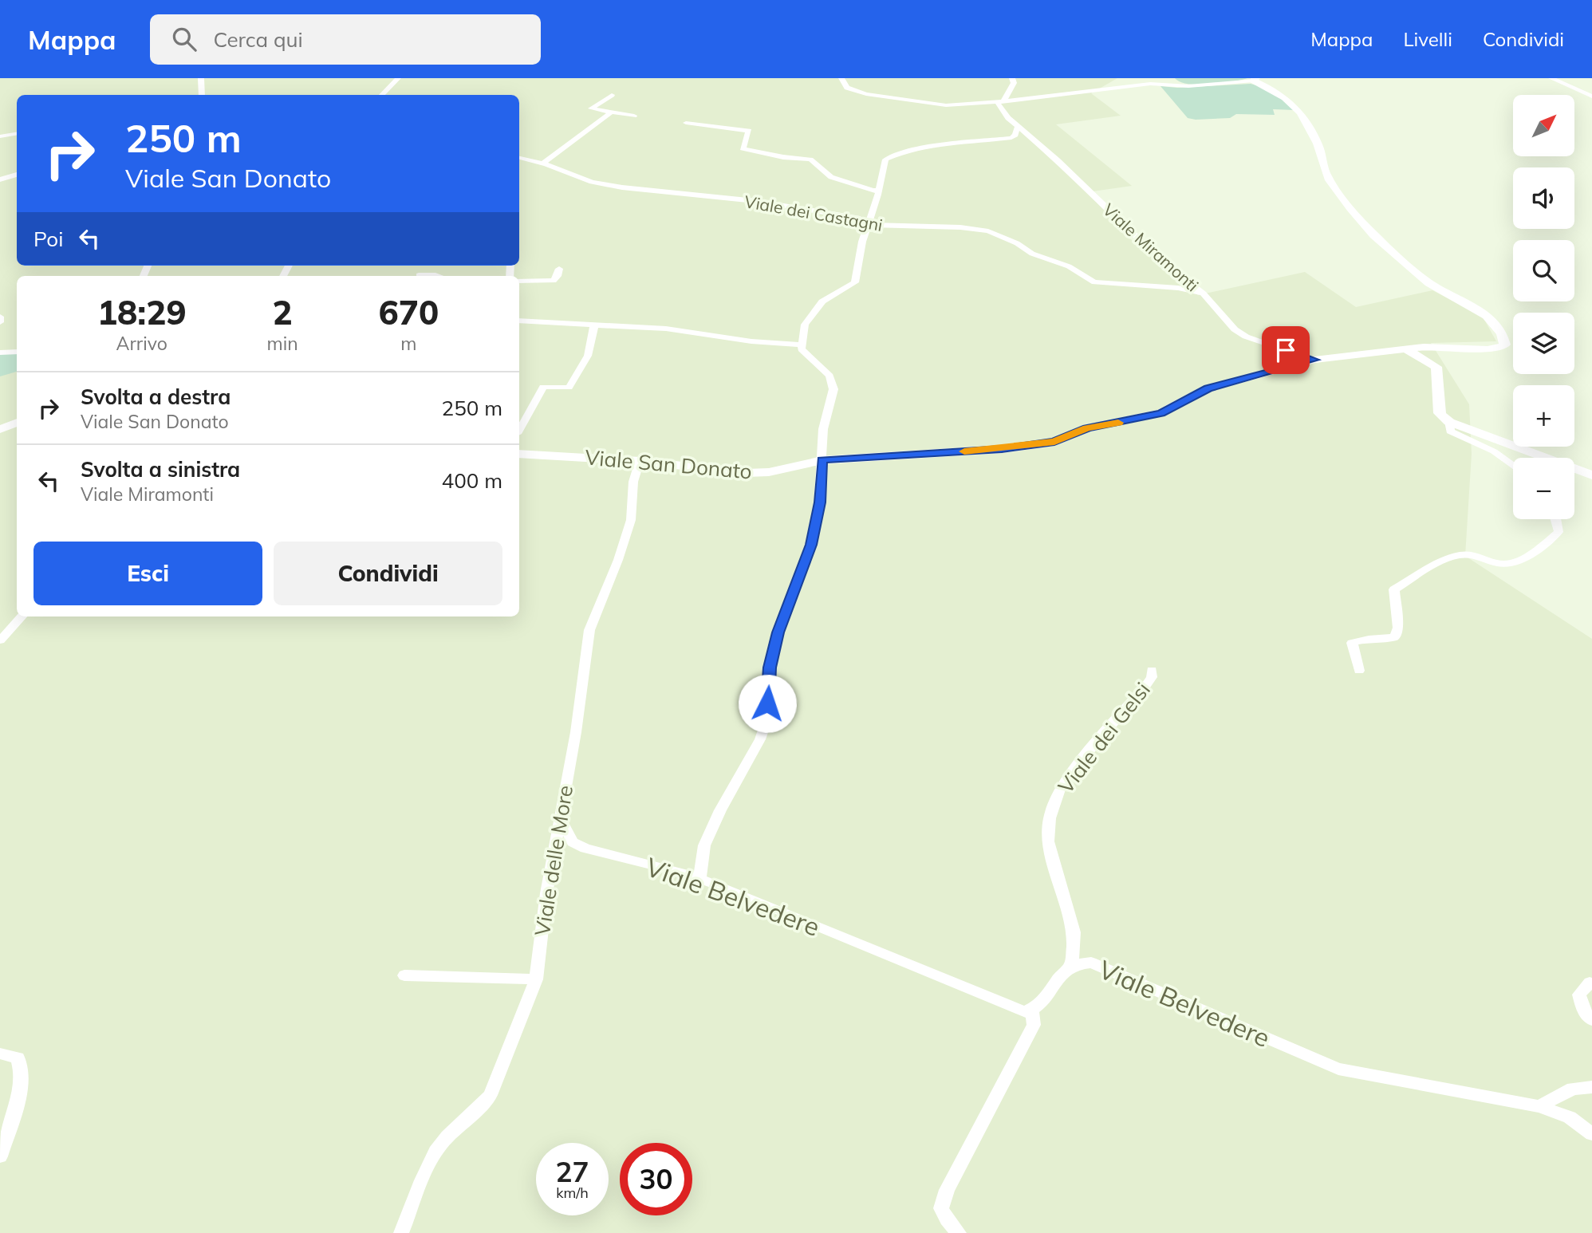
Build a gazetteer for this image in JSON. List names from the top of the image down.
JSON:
{
  "streets": {
    "street": [
      "Viale dei Castagni",
      "Viale Miramonti",
      "Viale San Donato",
      "Viale dei Gelsi",
      "Viale delle More",
      "Viale Belvedere"
    ]
  },
  "crossings": [
    ["Viale dei Castagni", "Viale Miramonti"],
    ["Viale Miramonti", "Viale San Donato"],
    ["Viale San Donato", "Viale delle More"],
    ["Viale dei Gelsi", "Viale Belvedere"],
    ["Viale delle More", "Viale Belvedere"]
  ],
  "north": "top right",
  "page": {
    "header": "Mappa",
    "search": "Cerca qui",
    "nav": ["Mappa", "Livelli", "Condividi"],
    "map_buttons": ["+", "−"],
    "turn": ["250 m", "Viale San Donato"],
    "then": "Poi",
    "eta": [
      "18:29",
      "Arrivo",
      "2",
      "min",
      "670",
      "m"
    ],
    "list": [
      {
        "name": "Svolta a destra",
        "note": "Viale San Donato",
        "value": "250 m"
      },
      {
        "name": "Svolta a sinistra",
        "note": "Viale Miramonti",
        "value": "400 m"
      }
    ],
    "buttons": ["Esci", "Condividi"],
    "speed": "27 km/h",
    "limit": "30"
  }
}
